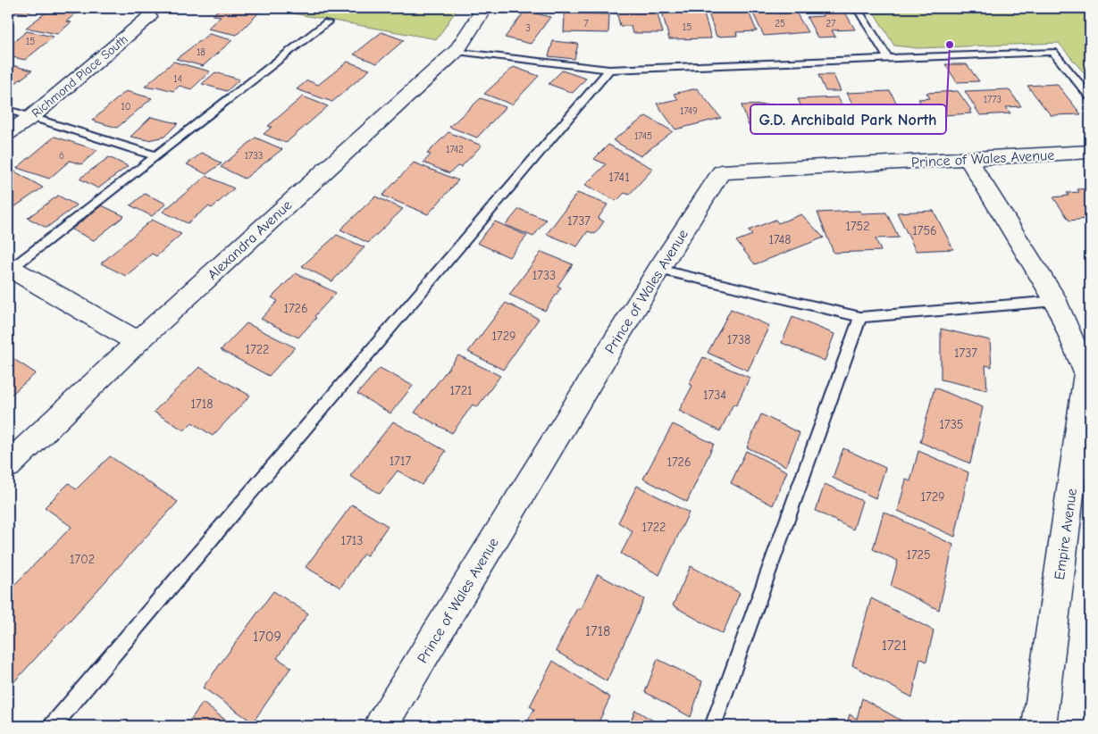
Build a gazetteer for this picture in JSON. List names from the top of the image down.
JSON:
{
  "streets": {
    "street": [
      "Richmond Place South",
      "Prince of Wales Avenue",
      "Alexandra Avenue",
      "Empire Avenue"
    ]
  },
  "crossings": [
    ["Prince of Wales Avenue", "Empire Avenue"]
  ],
  "places": ["G.D. Archibald Park North"],
  "house_numbers": [
    "7",
    "25",
    "27",
    "15",
    "3",
    "15",
    "18",
    "14",
    "1773",
    "10",
    "1749",
    "1745",
    "1742",
    "6",
    "1733",
    "1741",
    "1737",
    "1752",
    "1756",
    "1748",
    "1733",
    "1726",
    "1729",
    "1738",
    "1722",
    "1737",
    "1721",
    "1734",
    "1718",
    "1735",
    "1717",
    "1726",
    "1729",
    "1722",
    "1713",
    "1725",
    "1702",
    "1718",
    "1709",
    "1721"
  ]
}
